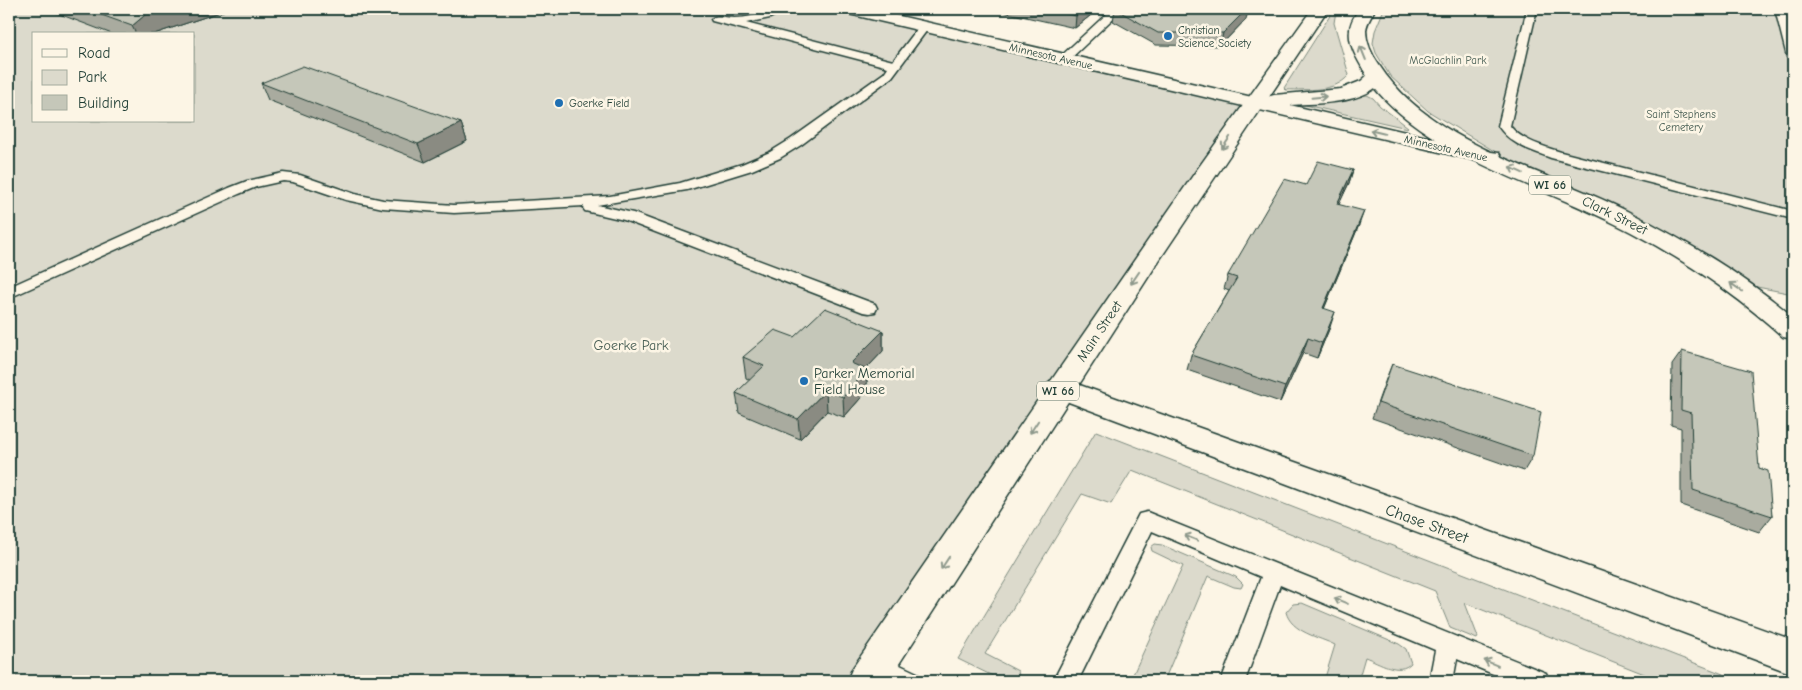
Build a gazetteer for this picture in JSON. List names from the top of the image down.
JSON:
{
  "streets": {
    "main road": [
      "Minnesota Avenue",
      "WI 66",
      "Clark Street",
      "Main Street",
      "Chase Street"
    ]
  },
  "crossings": [
    ["Minnesota Avenue", "Clark Street"],
    ["Minnesota Avenue", "Main Street"],
    ["Main Street", "Chase Street"]
  ],
  "one_way": ["Clark Street", "Main Street"],
  "parks": ["McGlachlin Park", "Saint Stephens Cemetery", "Goerke Park"],
  "places": ["Christian Science Society", "Goerke Field", "Parker Memorial Field House"],
  "legend": ["Road", "Park", "Building"]
}
